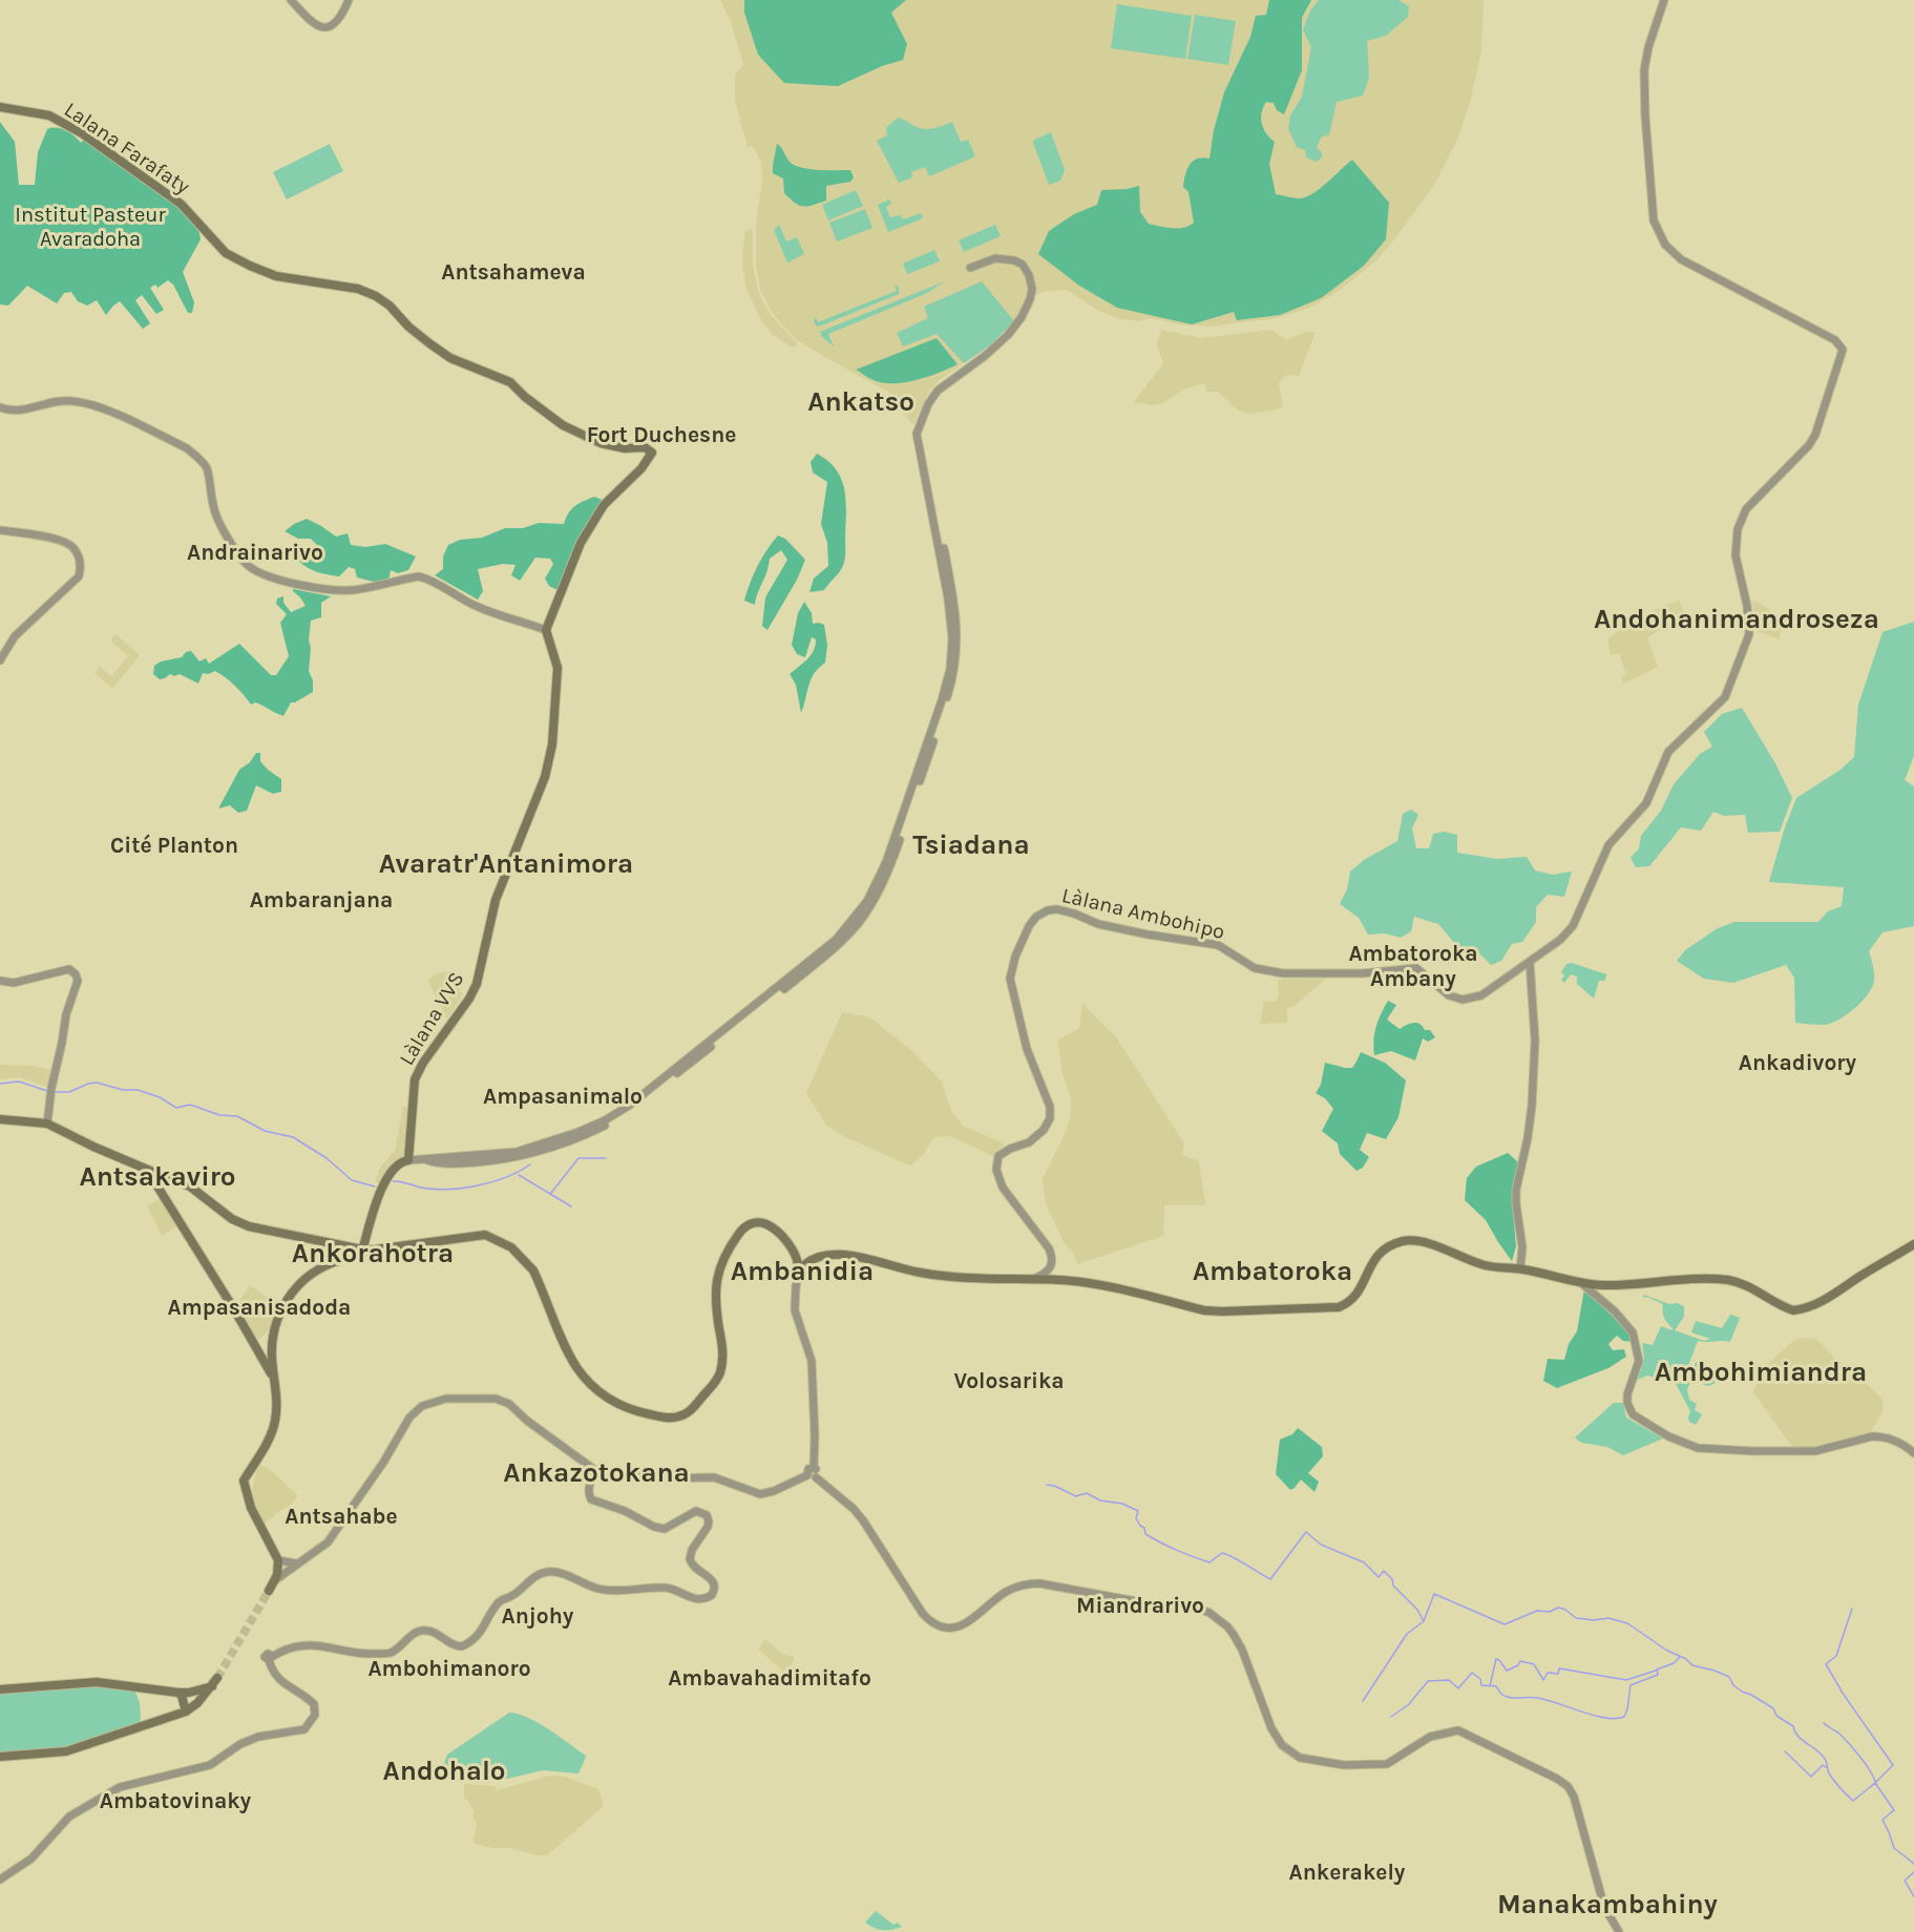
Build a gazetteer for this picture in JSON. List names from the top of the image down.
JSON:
{
  "streets": {
    "main road": ["Lalana Farafaty", "Làlana VVS"],
    "street": ["Làlana Ambohipo"]
  },
  "crossings": [
    ["Lalana Farafaty", "Làlana VVS"]
  ],
  "districts": [
    "Antsahameva",
    "Ankatso",
    "Fort Duchesne",
    "Andrainarivo",
    "Andohanimandroseza",
    "Tsiadana",
    "Cité Planton",
    "Avaratr'Antanimora",
    "Ambaranjana",
    "Ambatoroka Ambany",
    "Ankadivory",
    "Ampasanimalo",
    "Antsakaviro",
    "Ankorahotra",
    "Ambanidia",
    "Ambatoroka",
    "Ampasanisadoda",
    "Ambohimiandra",
    "Volosarika",
    "Ankazotokana",
    "Antsahabe",
    "Miandrarivo",
    "Anjohy",
    "Ambohimanoro",
    "Ambavahadimitafo",
    "Andohalo",
    "Ambatovinaky",
    "Ankerakely",
    "Manakambahiny"
  ],
  "parks": ["Institut Pasteur Avaradoha"]
}
